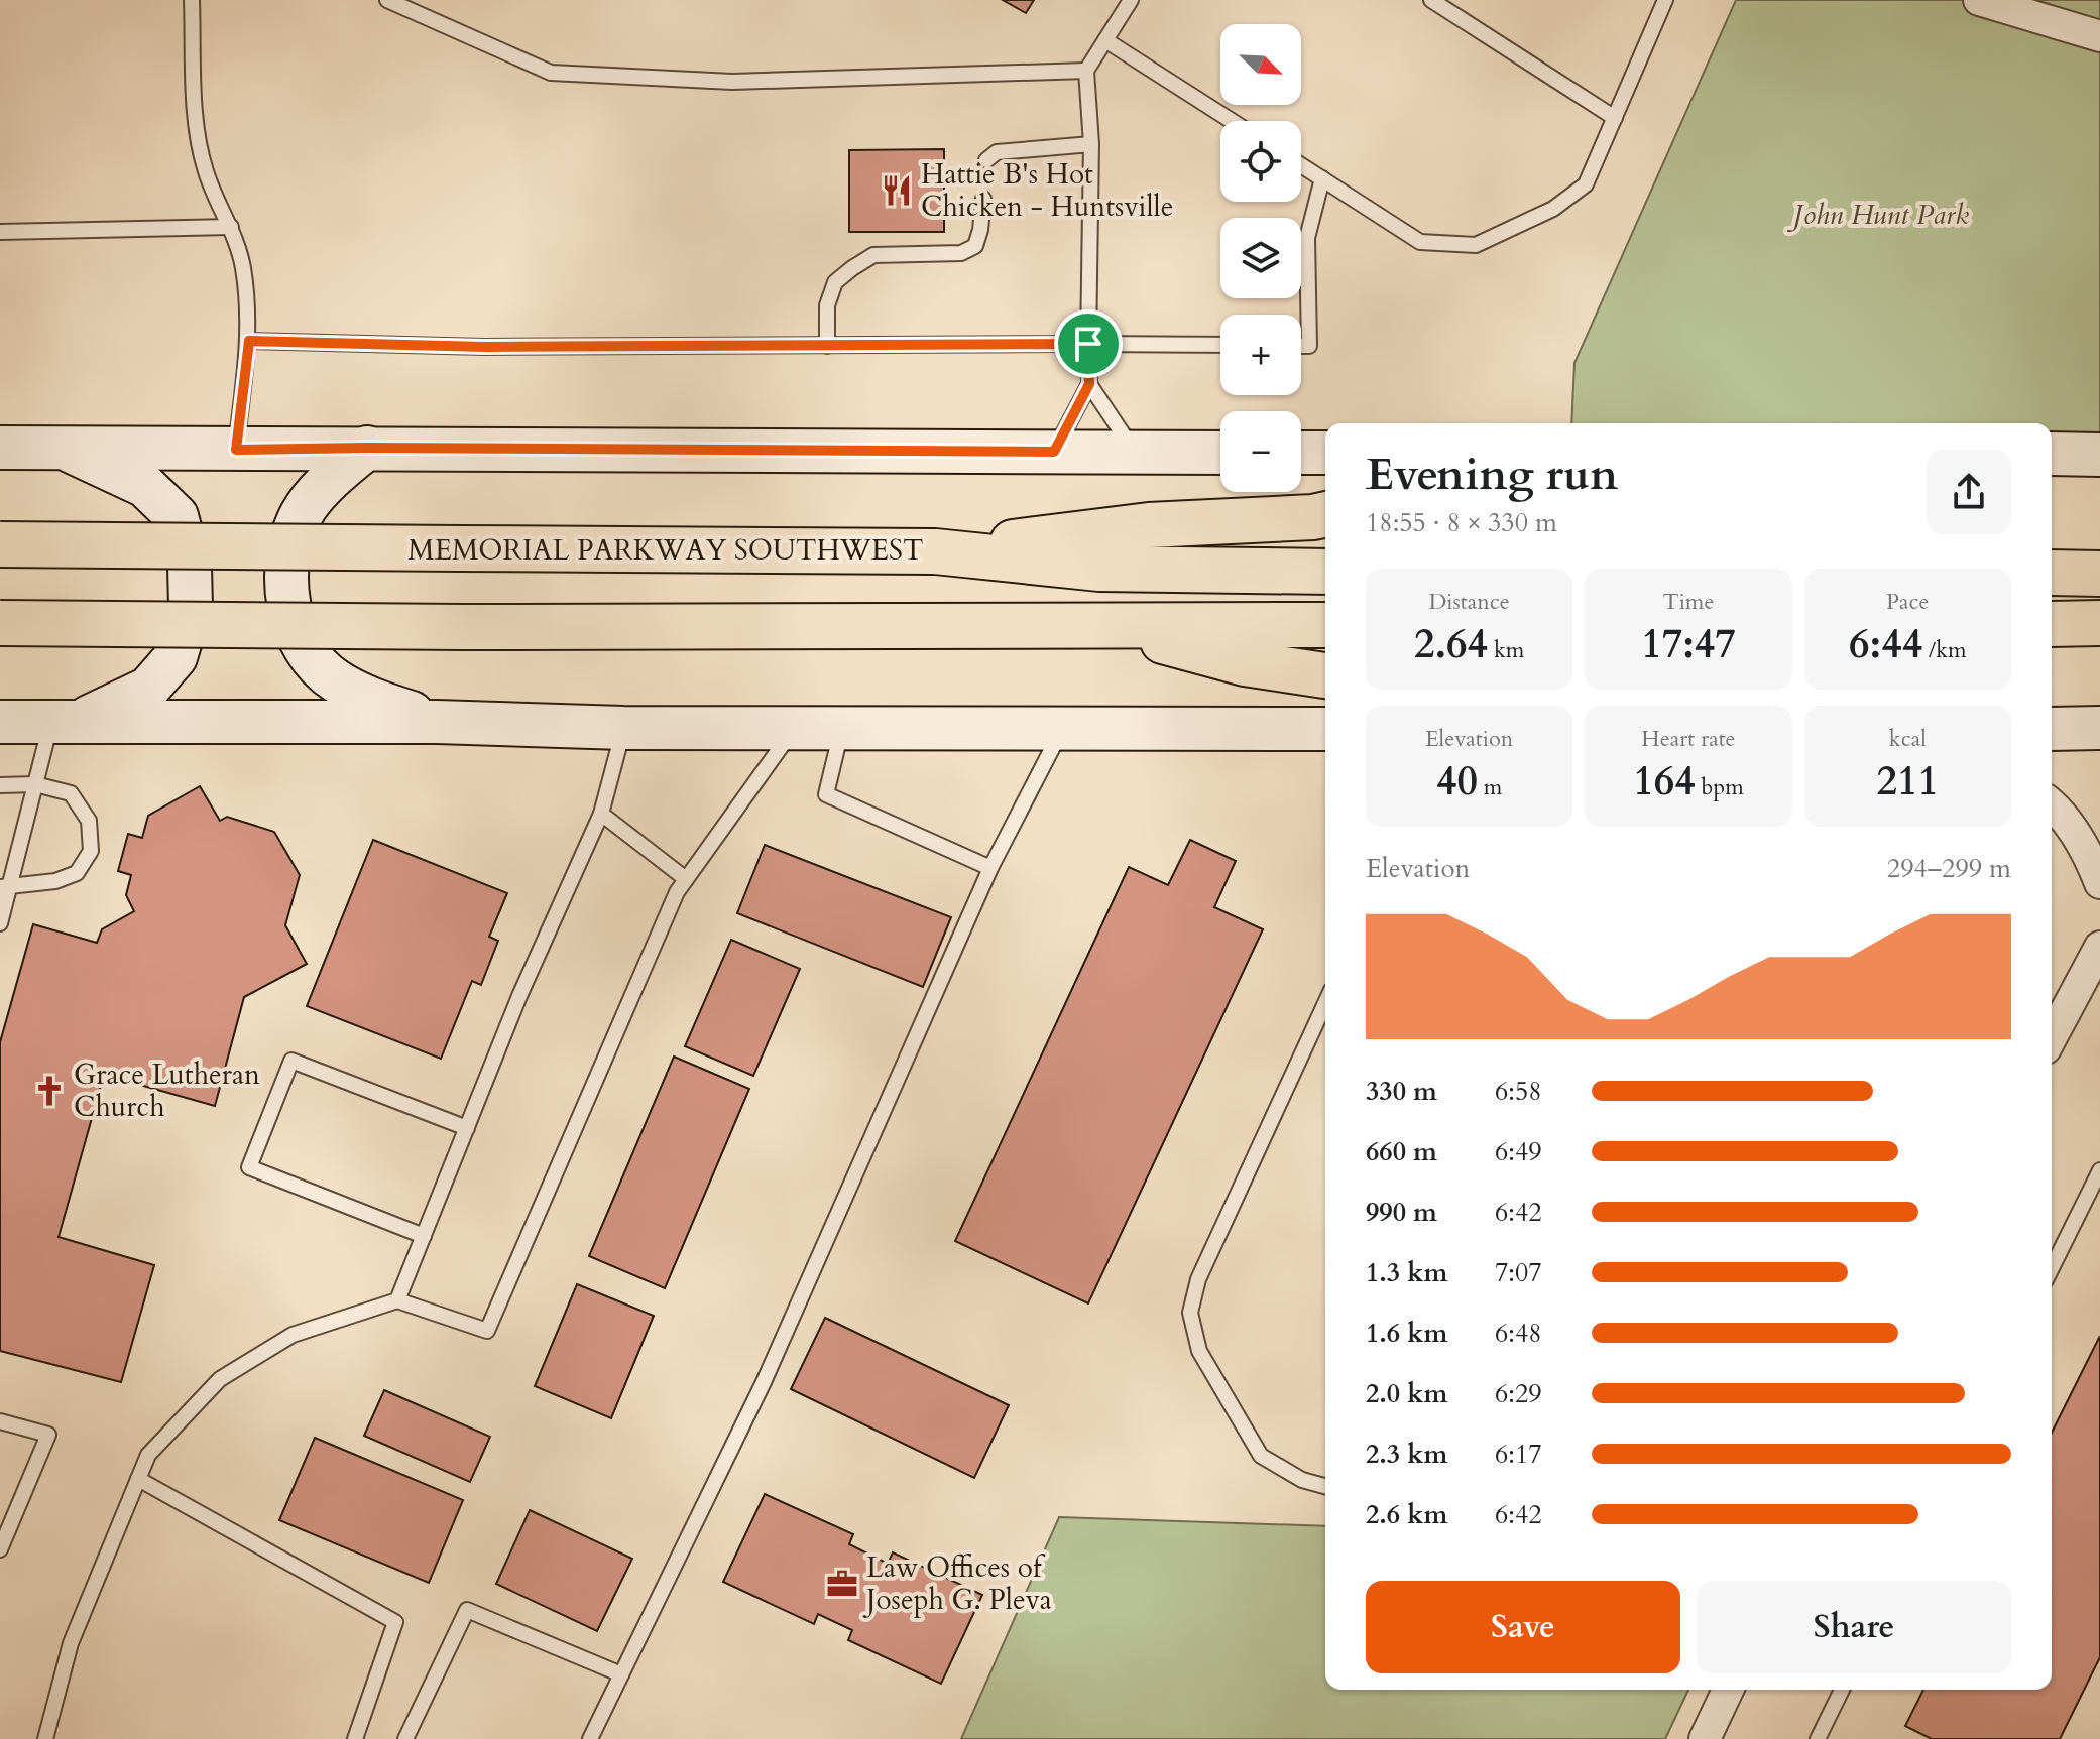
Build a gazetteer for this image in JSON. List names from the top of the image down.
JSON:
{
  "streets": {
    "highway": ["MEMORIAL PARKWAY SOUTHWEST"]
  },
  "parks": ["John Hunt Park"],
  "places": {
    "restaurant": ["Hattie B's Hot Chicken - Huntsville"],
    "church": ["Grace Lutheran Church"],
    "office": ["Law Offices of Joseph G. Pleva"]
  },
  "north": "bottom right",
  "page": {
    "map_buttons": ["+", "−"],
    "heading": ["Evening run", "18:55 · 8 × 330 m"],
    "stats": [
      ["Distance", "2.64 km"],
      ["Time", "17:47"],
      ["Pace", "6:44 /km"],
      ["Elevation", "40 m"],
      ["Heart rate", "164 bpm"],
      ["kcal", "211"]
    ],
    "chart": ["Elevation", "294–299 m"],
    "list": [
      {
        "name": "330 m",
        "note": "6:58"
      },
      {
        "name": "660 m",
        "note": "6:49"
      },
      {
        "name": "990 m",
        "note": "6:42"
      },
      {
        "name": "1.3 km",
        "note": "7:07"
      },
      {
        "name": "1.6 km",
        "note": "6:48"
      },
      {
        "name": "2.0 km",
        "note": "6:29"
      },
      {
        "name": "2.3 km",
        "note": "6:17"
      },
      {
        "name": "2.6 km",
        "note": "6:42"
      }
    ],
    "buttons": ["Save", "Share"]
  }
}
